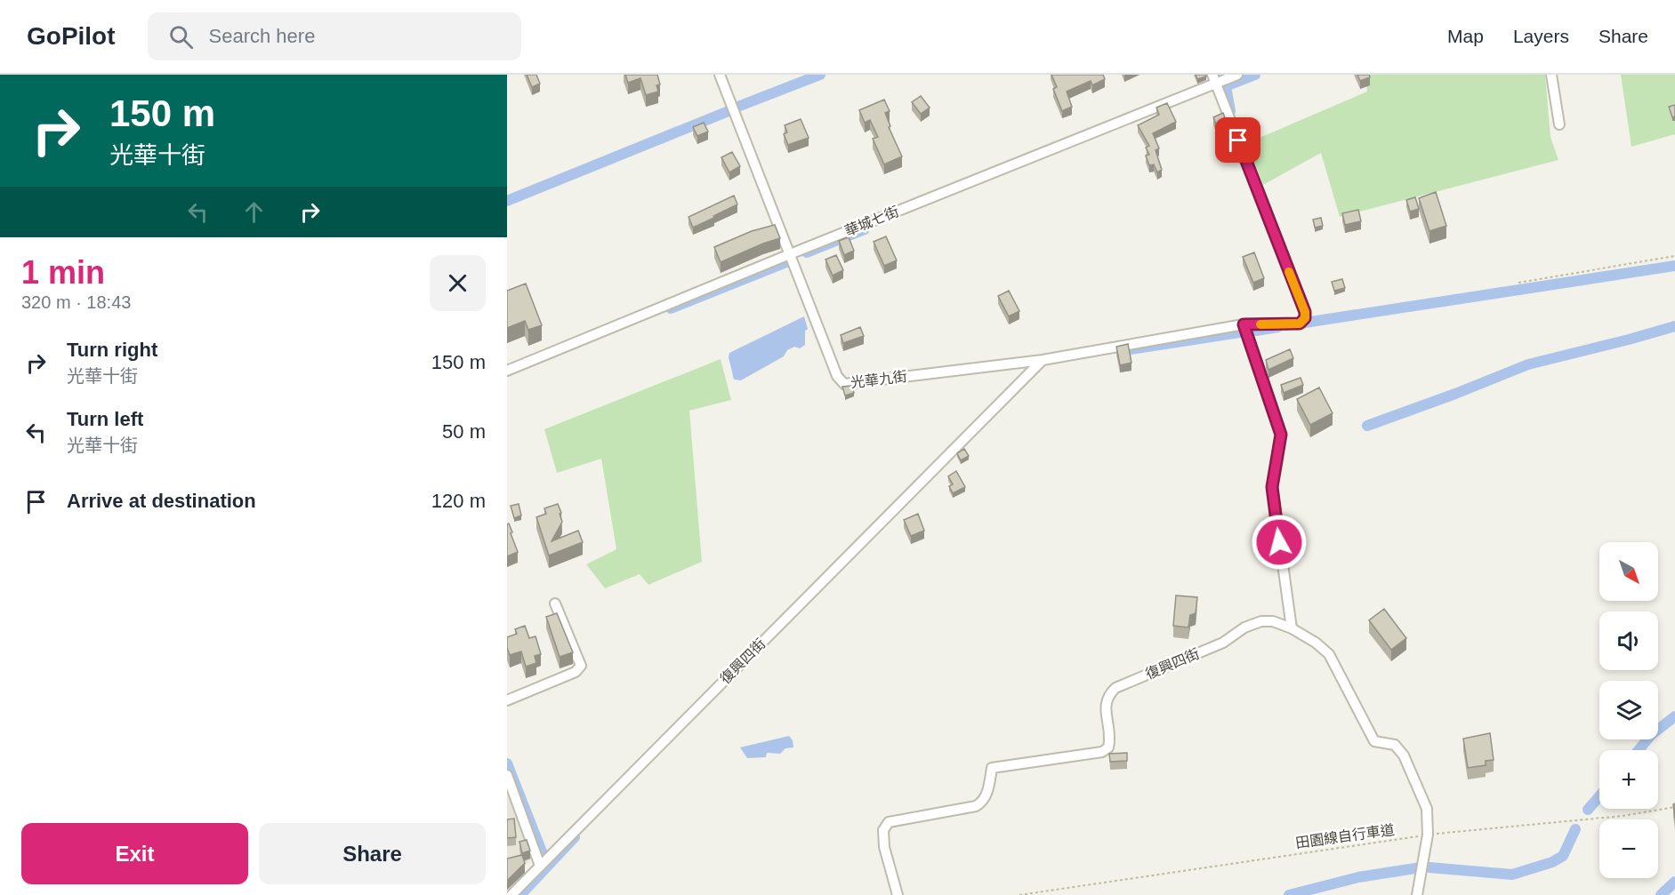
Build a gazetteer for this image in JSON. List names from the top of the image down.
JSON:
{
  "streets": {
    "street": ["華城七街", "光華九街", "復興四街"],
    "path": ["田園線自行車道"]
  },
  "crossings": [
    ["華城七街", "光華九街"],
    ["光華九街", "復興四街"],
    ["復興四街", "田園線自行車道"]
  ],
  "north": "bottom right",
  "page": {
    "header": "GoPilot",
    "search": "Search here",
    "nav": ["Map", "Layers", "Share"],
    "turn": ["150 m", "光華十街"],
    "heading": ["1 min", "320 m · 18:43"],
    "list": [
      {
        "name": "Turn right",
        "note": "光華十街",
        "value": "150 m"
      },
      {
        "name": "Turn left",
        "note": "光華十街",
        "value": "50 m"
      },
      {
        "name": "Arrive at destination",
        "value": "120 m"
      }
    ],
    "map_buttons": ["+", "−"],
    "buttons": ["Exit", "Share"]
  }
}
